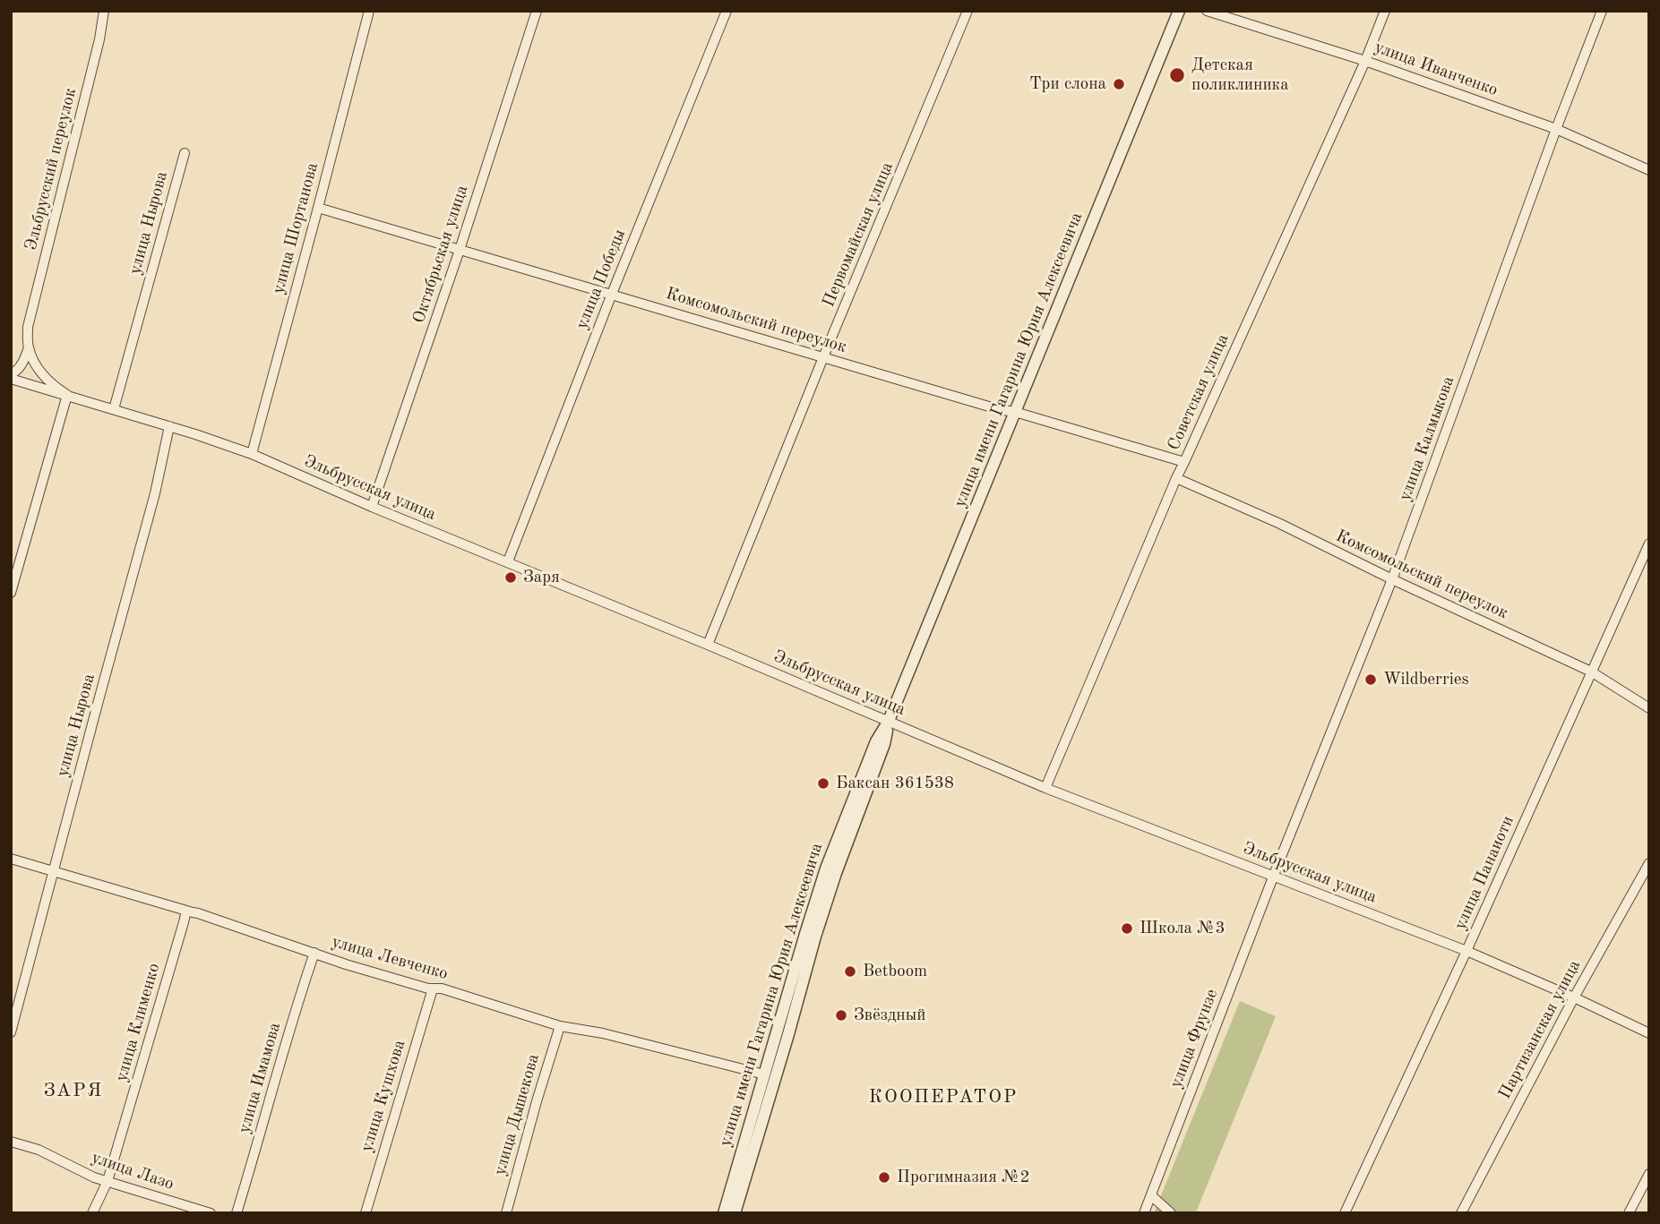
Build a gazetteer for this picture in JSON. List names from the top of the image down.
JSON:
{
  "streets": {
    "street": [
      "улица Иванченко",
      "Эльбрусский переулок",
      "улица Нырова",
      "улица Шортанова",
      "Первомайская улица",
      "Октябрьская улица",
      "улица Победы",
      "Комсомольский переулок",
      "улица имени Гагарина Юрия Алексеевича",
      "Советская улица",
      "улица Калмыкова",
      "Эльбрусская улица",
      "улица Панаиоти",
      "улица Левченко",
      "улица Клименко",
      "Партизанская улица",
      "улица Фрунзе",
      "улица Имамова",
      "улица Кушхова",
      "улица Дышекова",
      "улица Лазо"
    ]
  },
  "crossings": [
    ["улица Иванченко", "Советская улица"],
    ["улица Иванченко", "улица Калмыкова"],
    ["улица Нырова", "Эльбрусская улица"],
    ["улица Нырова", "улица Левченко"],
    ["улица Шортанова", "Комсомольский переулок"],
    ["улица Шортанова", "Эльбрусская улица"],
    ["Первомайская улица", "Комсомольский переулок"],
    ["Первомайская улица", "Эльбрусская улица"],
    ["Октябрьская улица", "Комсомольский переулок"],
    ["Октябрьская улица", "Эльбрусская улица"],
    ["улица Победы", "Комсомольский переулок"],
    ["улица Победы", "Эльбрусская улица"],
    ["Комсомольский переулок", "улица имени Гагарина Юрия Алексеевича"],
    ["Комсомольский переулок", "Советская улица"],
    ["Комсомольский переулок", "улица Калмыкова"],
    ["Комсомольский переулок", "улица Панаиоти"],
    ["улица имени Гагарина Юрия Алексеевича", "Эльбрусская улица"],
    ["улица имени Гагарина Юрия Алексеевича", "улица Левченко"],
    ["Советская улица", "Эльбрусская улица"],
    ["улица Калмыкова", "Эльбрусская улица"],
    ["улица Калмыкова", "улица Фрунзе"],
    ["Эльбрусская улица", "улица Панаиоти"],
    ["Эльбрусская улица", "Партизанская улица"],
    ["Эльбрусская улица", "улица Фрунзе"],
    ["улица Левченко", "улица Клименко"],
    ["улица Левченко", "улица Имамова"],
    ["улица Левченко", "улица Кушхова"],
    ["улица Левченко", "улица Дышекова"],
    ["улица Клименко", "улица Лазо"]
  ],
  "districts": ["ЗАРЯ", "КООПЕРАТОР"],
  "places": [
    "Детская поликлиника",
    "Три слона",
    "Заря",
    "Wildberries",
    "Баксан 361538",
    "Школа №3",
    "Betboom",
    "Звёздный",
    "Прогимназия №2"
  ]
}
